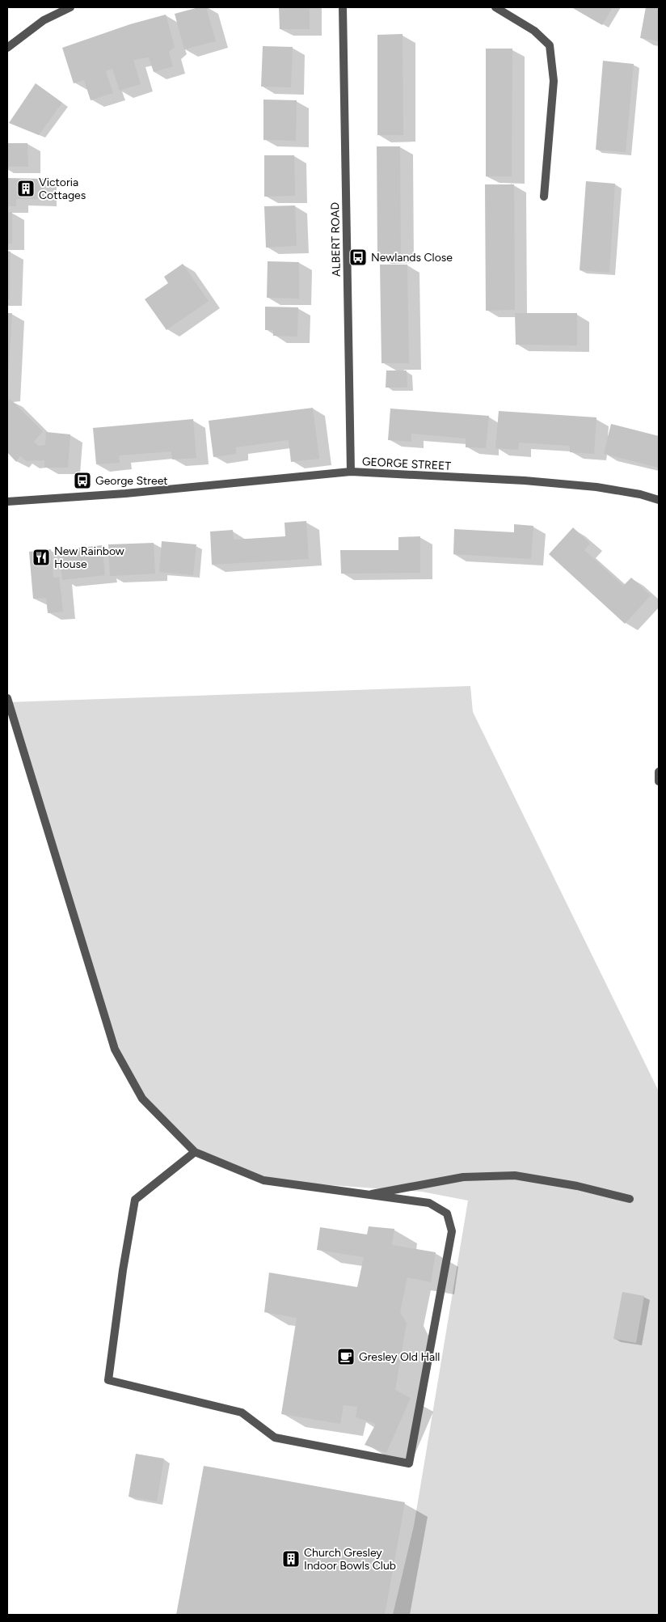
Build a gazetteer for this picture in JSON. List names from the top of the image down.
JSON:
{
  "streets": {
    "street": ["ALBERT ROAD", "GEORGE STREET"]
  },
  "crossings": [
    ["ALBERT ROAD", "GEORGE STREET"]
  ],
  "places": {
    "building": ["Victoria Cottages", "Church Gresley Indoor Bowls Club"],
    "bus stop": ["Newlands Close", "George Street"],
    "restaurant": ["New Rainbow House"],
    "cafe": ["Gresley Old Hall"]
  }
}
